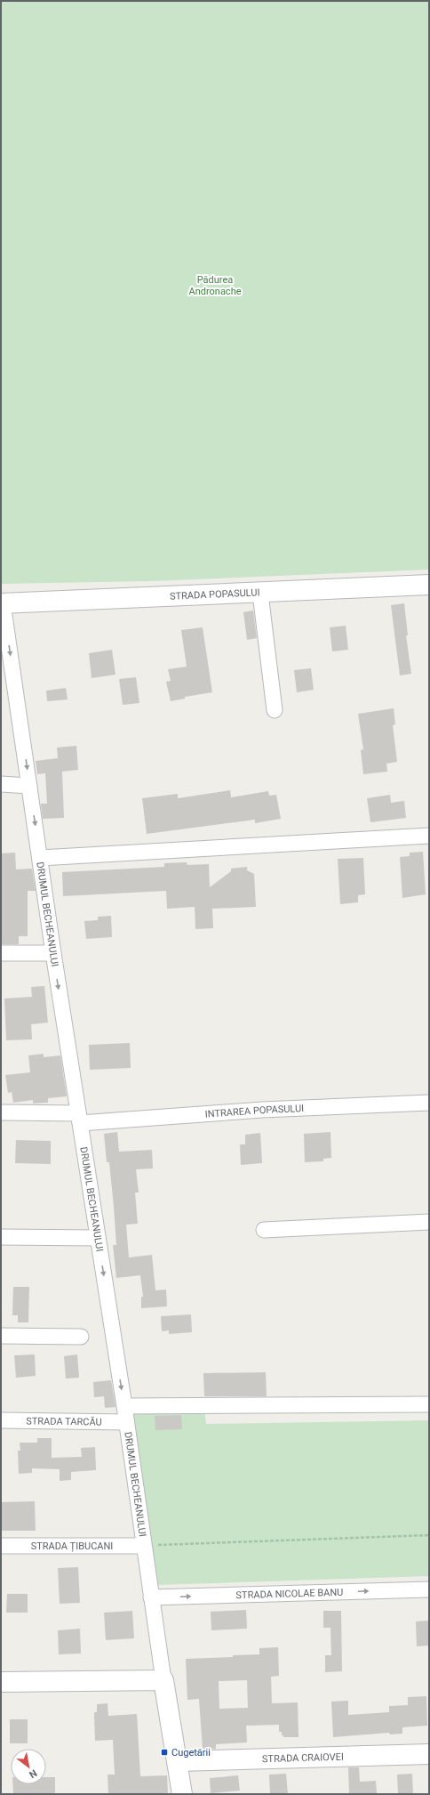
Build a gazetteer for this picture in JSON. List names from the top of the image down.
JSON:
{
  "streets": {
    "street": [
      "STRADA POPASULUI",
      "DRUMUL BECHEANULUI",
      "INTRAREA POPASULUI",
      "STRADA TARCĂU",
      "STRADA ȚIBUCANI",
      "STRADA NICOLAE BANU",
      "STRADA CRAIOVEI"
    ]
  },
  "crossings": [
    ["STRADA POPASULUI", "DRUMUL BECHEANULUI"],
    ["DRUMUL BECHEANULUI", "INTRAREA POPASULUI"],
    ["DRUMUL BECHEANULUI", "STRADA TARCĂU"],
    ["DRUMUL BECHEANULUI", "STRADA ȚIBUCANI"],
    ["DRUMUL BECHEANULUI", "STRADA NICOLAE BANU"],
    ["DRUMUL BECHEANULUI", "STRADA CRAIOVEI"]
  ],
  "one_way": ["DRUMUL BECHEANULUI", "STRADA NICOLAE BANU"],
  "parks": ["Pădurea Andronache"],
  "places": {
    "transit": ["Cugetării"]
  },
  "north": "bottom right"
}
